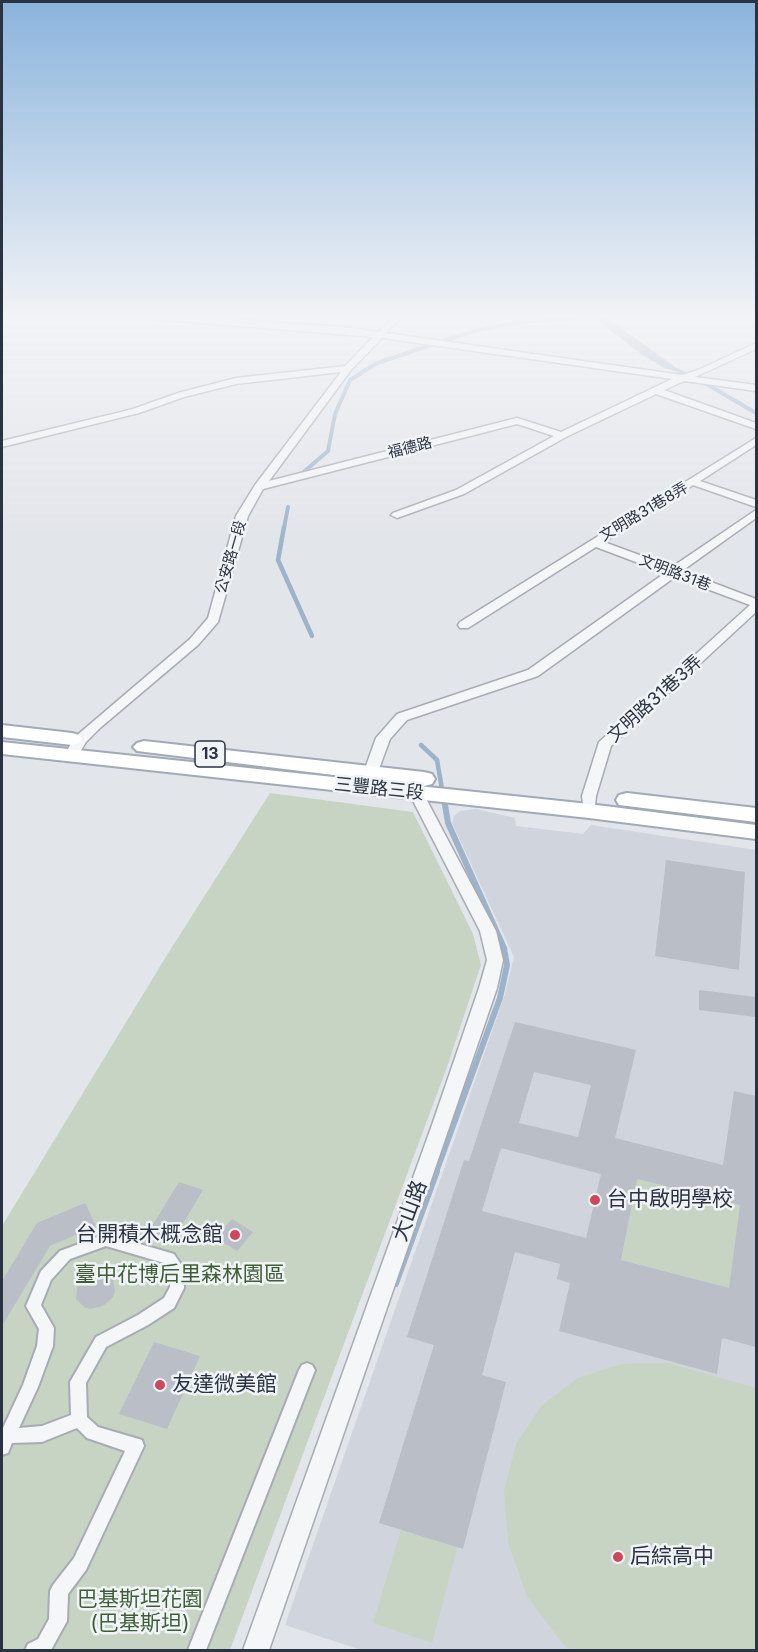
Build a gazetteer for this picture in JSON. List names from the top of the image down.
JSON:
{
  "streets": {
    "main road": ["13", "三豐路三段"],
    "street": [
      "福德路",
      "文明路31巷8弄",
      "公安路一段",
      "文明路31巷",
      "文明路31巷3弄",
      "大山路"
    ]
  },
  "crossings": [
    ["福德路", "公安路一段"],
    ["文明路31巷8弄", "文明路31巷"],
    ["公安路一段", "三豐路三段"],
    ["文明路31巷", "文明路31巷3弄"],
    ["文明路31巷3弄", "三豐路三段"],
    ["三豐路三段", "大山路"]
  ],
  "parks": ["臺中花博后里森林園區", "巴基斯坦花園 (巴基斯坦)"],
  "places": [
    "台中啟明學校",
    "台開積木概念館",
    "友達微美館",
    "后綜高中"
  ]
}
